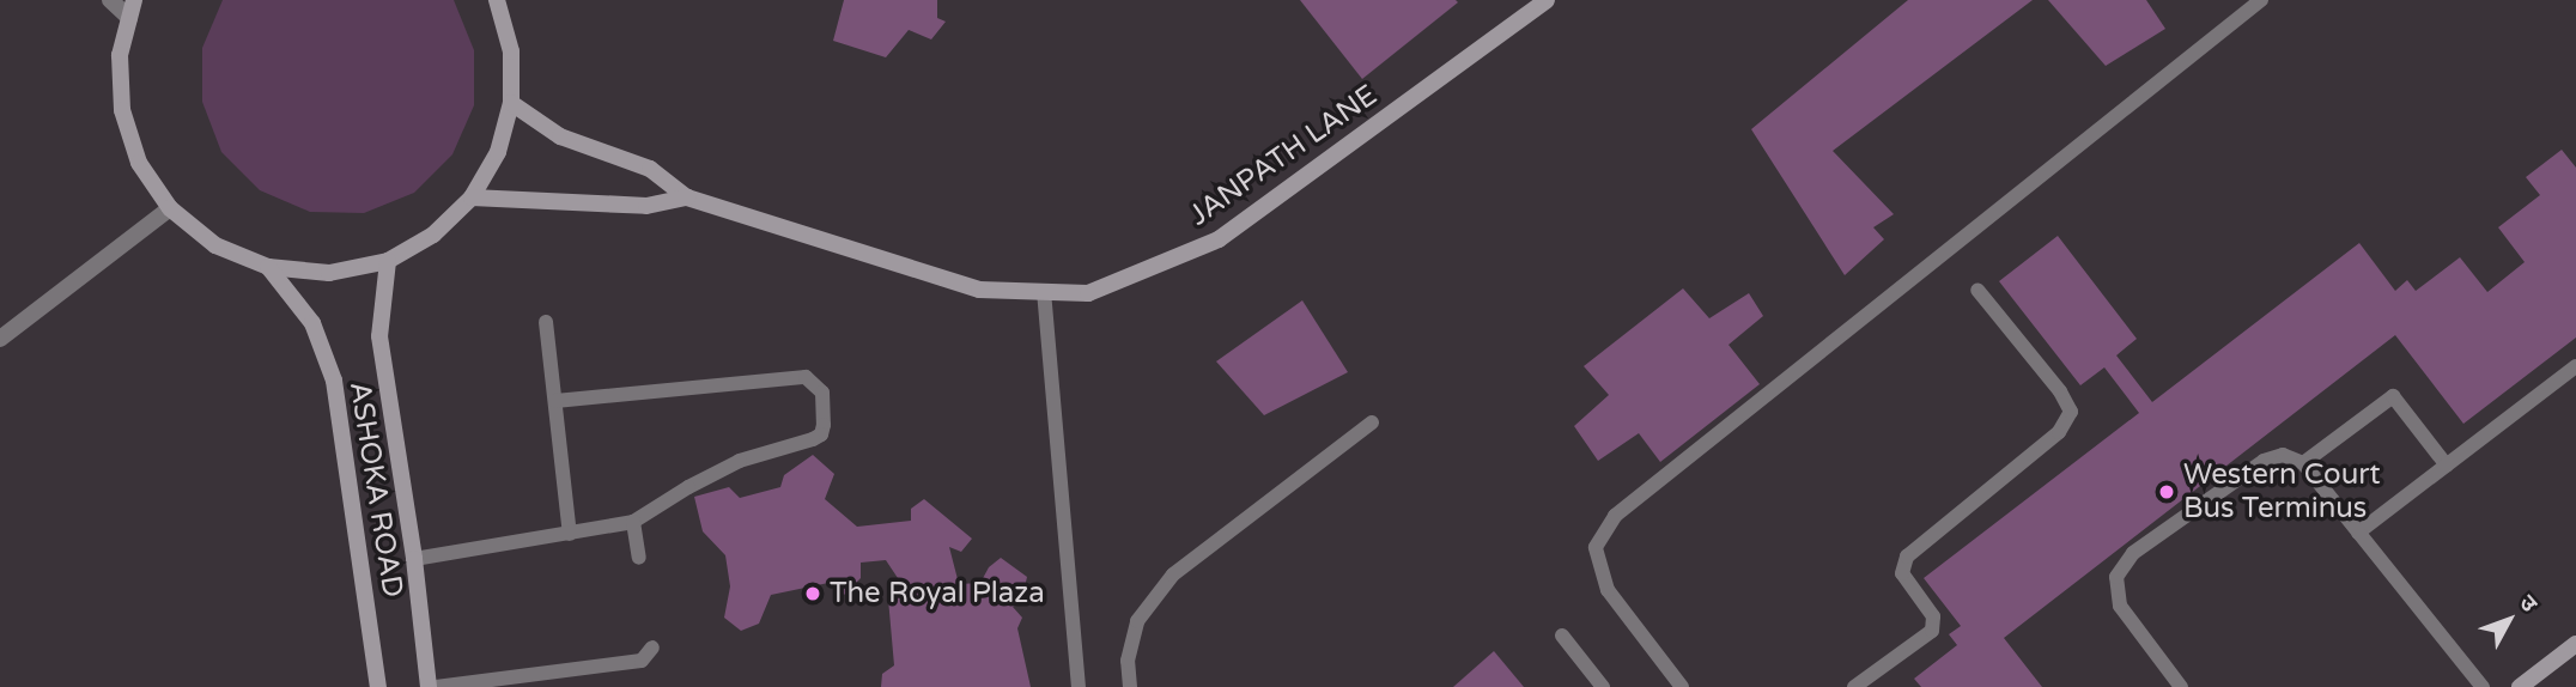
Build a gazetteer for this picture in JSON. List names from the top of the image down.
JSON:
{
  "streets": {
    "main road": ["JANPATH LANE", "ASHOKA ROAD"]
  },
  "places": ["Western Court Bus Terminus", "The Royal Plaza"],
  "north": "top right"
}
